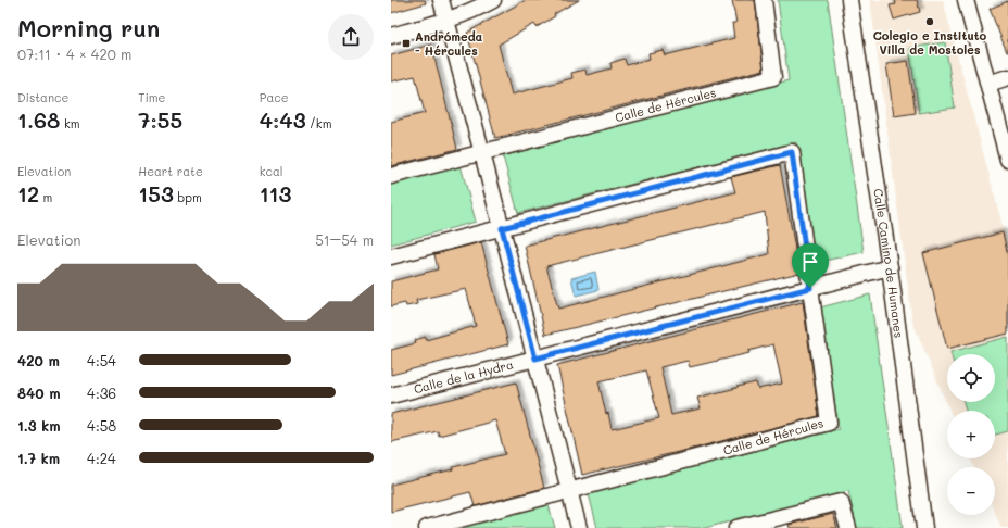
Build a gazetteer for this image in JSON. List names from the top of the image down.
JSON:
{
  "streets": {
    "street": ["Calle de Hércules", "Calle Camino de Humanes", "Calle de la Hydra"]
  },
  "crossings": [
    ["Calle de Hércules", "Calle de la Hydra"],
    ["Calle Camino de Humanes", "Calle de la Hydra"]
  ],
  "places": {
    "other": ["Colegio e Instituto Villa de Mostoles"],
    "transit": ["Andrómeda - Hércules"]
  },
  "page": {
    "heading": ["Morning run", "07:11 · 4 × 420 m"],
    "stats": [
      ["Distance", "1.68 km"],
      ["Time", "7:55"],
      ["Pace", "4:43 /km"],
      ["Elevation", "12 m"],
      ["Heart rate", "153 bpm"],
      ["kcal", "113"]
    ],
    "chart": ["Elevation", "51–54 m"],
    "list": [
      {
        "name": "420 m",
        "note": "4:54"
      },
      {
        "name": "840 m",
        "note": "4:36"
      },
      {
        "name": "1.3 km",
        "note": "4:58"
      },
      {
        "name": "1.7 km",
        "note": "4:24"
      }
    ],
    "map_buttons": ["+", "−"]
  }
}
